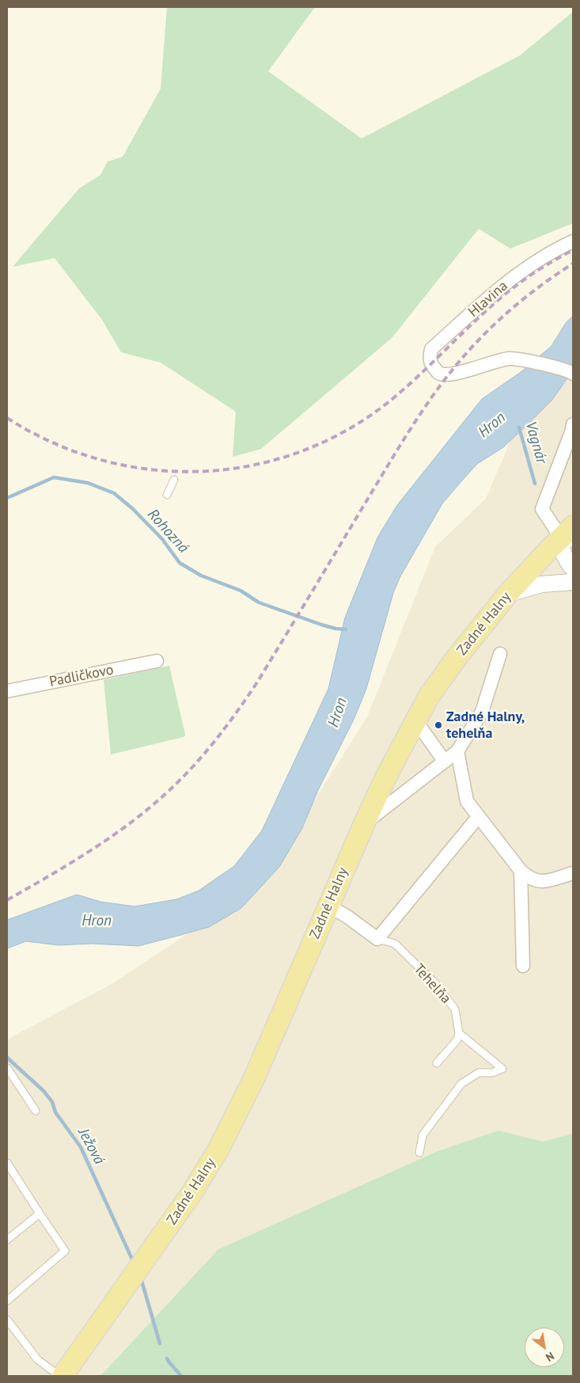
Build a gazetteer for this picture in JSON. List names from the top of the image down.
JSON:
{
  "streets": {
    "main road": ["Zadné Halny"],
    "street": ["Hlavina", "Padličkovo", "Tehelňa"]
  },
  "crossings": [
    ["Zadné Halny", "Tehelňa"]
  ],
  "water": [
    "Hron",
    "Vagnár",
    "Rohozná",
    "Ježová"
  ],
  "places": ["Zadné Halny, tehelňa"],
  "north": "bottom right"
}
